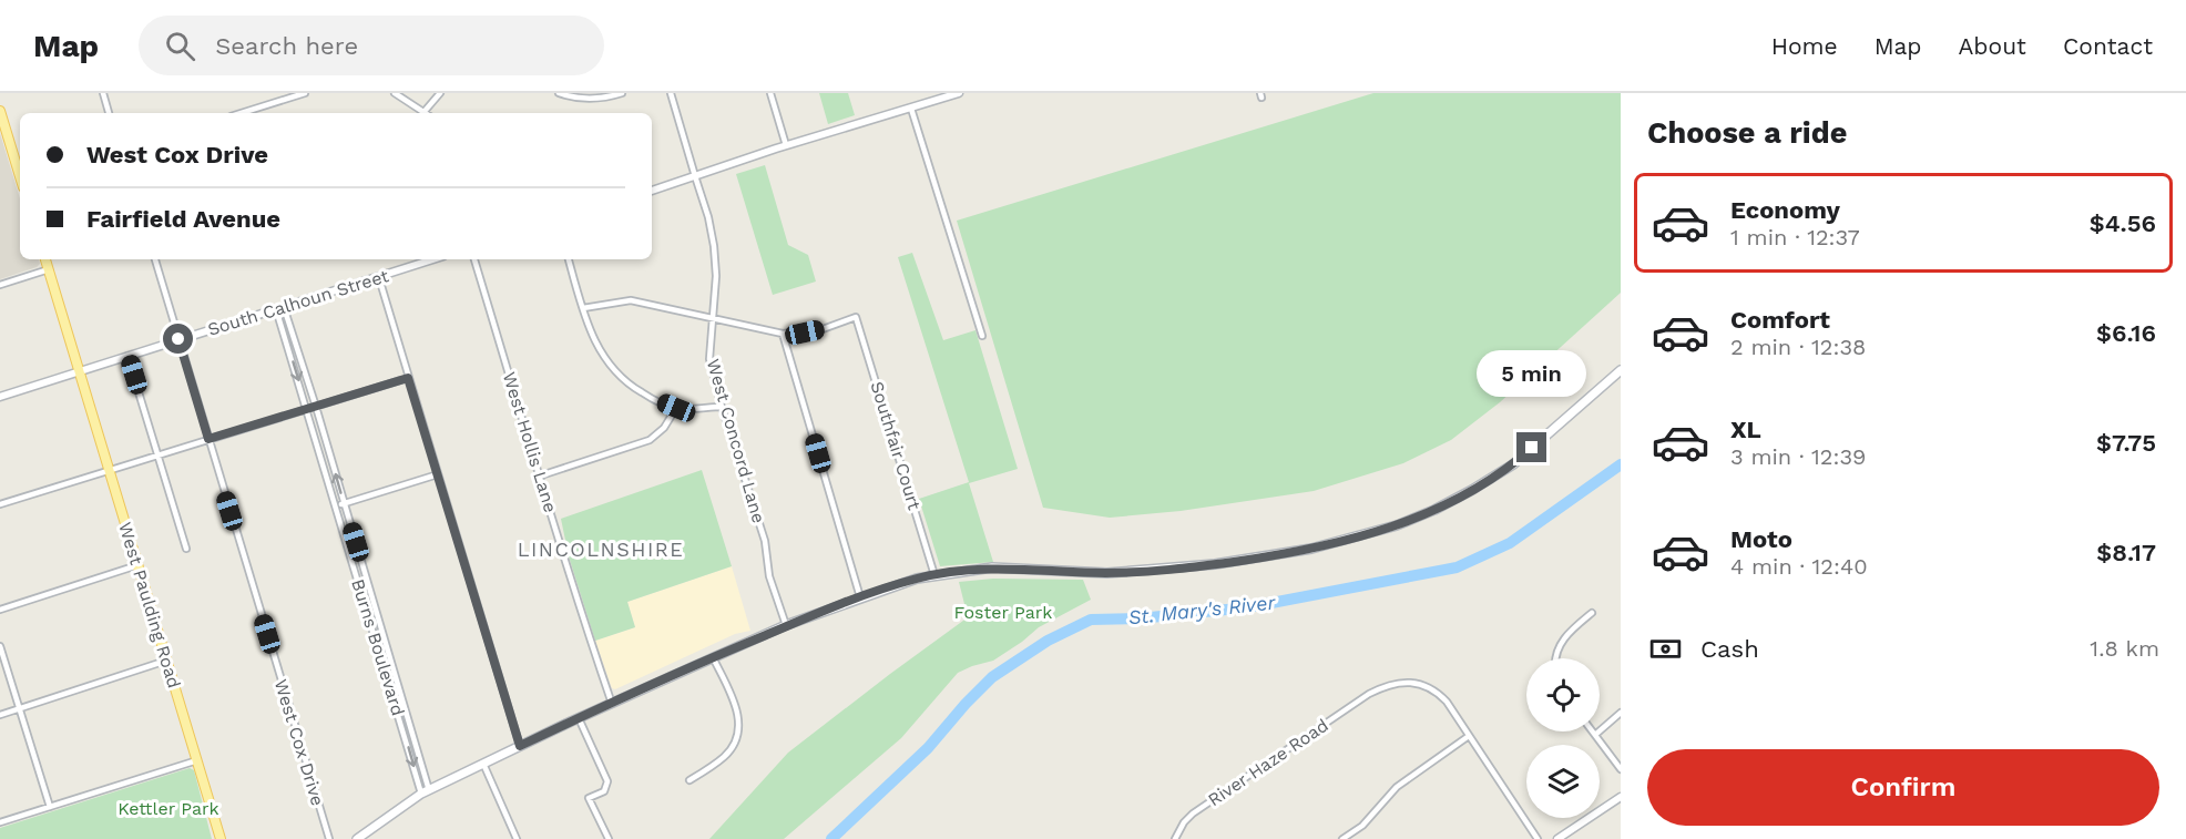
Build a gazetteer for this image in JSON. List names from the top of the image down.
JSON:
{
  "streets": {
    "main road": ["West Paulding Road"],
    "street": [
      "South Calhoun Street",
      "West Concord Lane",
      "West Hollis Lane",
      "Southfair Court",
      "Burns Boulevard",
      "West Cox Drive",
      "River Haze Road"
    ]
  },
  "crossings": [
    ["South Calhoun Street", "West Paulding Road"],
    ["South Calhoun Street", "Burns Boulevard"],
    ["South Calhoun Street", "West Cox Drive"]
  ],
  "districts": ["LINCOLNSHIRE"],
  "water": ["St. Mary's River"],
  "parks": ["Foster Park", "Kettler Park"],
  "page": {
    "header": "Map",
    "search": "Search here",
    "nav": [
      "Home",
      "Map",
      "About",
      "Contact"
    ],
    "heading": "Choose a ride",
    "banner": ["West Cox Drive", "Fairfield Avenue"],
    "list": [
      {
        "name": "Economy",
        "note": "1 min · 12:37",
        "value": "$4.56"
      },
      {
        "name": "Comfort",
        "note": "2 min · 12:38",
        "value": "$6.16"
      },
      {
        "name": "XL",
        "note": "3 min · 12:39",
        "value": "$7.75"
      },
      {
        "name": "Moto",
        "note": "4 min · 12:40",
        "value": "$8.17"
      }
    ],
    "bubble": "5 min",
    "pay": ["Cash", "1.8 km"],
    "buttons": "Confirm"
  }
}
